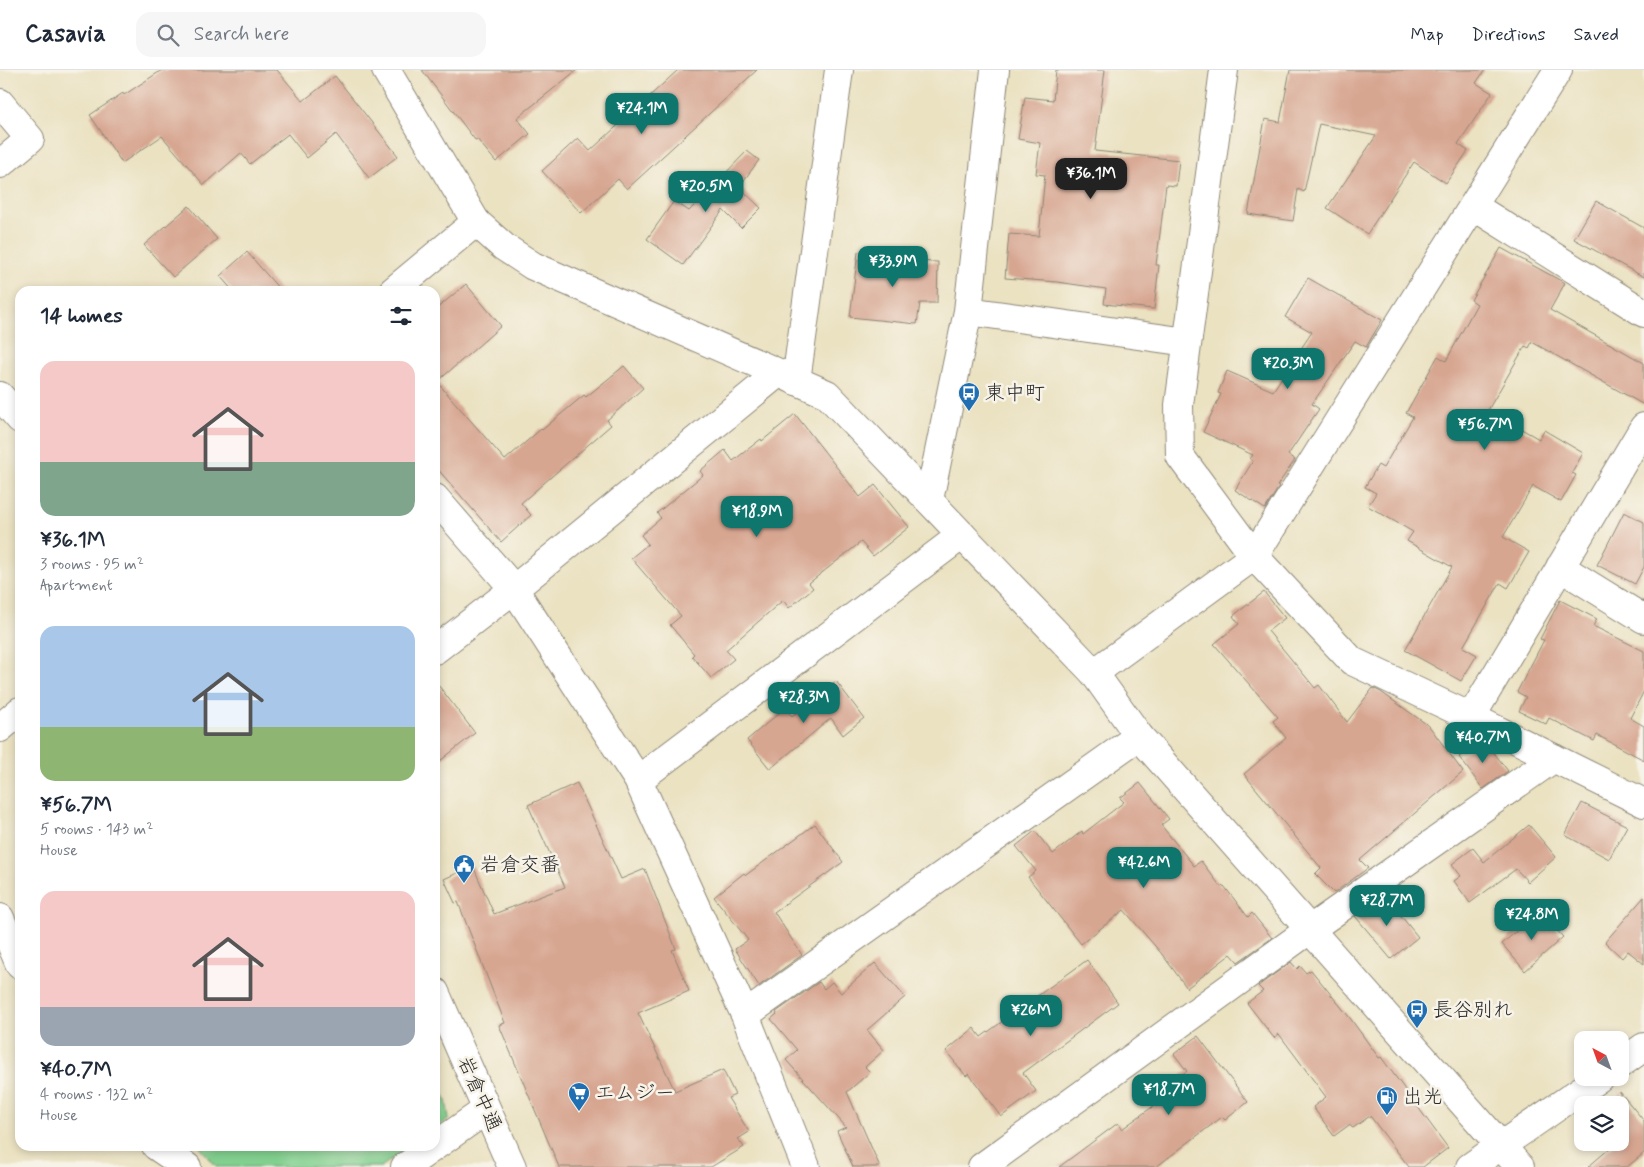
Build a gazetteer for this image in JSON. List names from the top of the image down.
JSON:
{
  "streets": {
    "street": ["岩倉中通"]
  },
  "places": {
    "bus stop": ["東中町", "長谷別れ"],
    "public building": ["岩倉交番"],
    "supermarket": ["エムジー"],
    "fuel station": ["出光"]
  },
  "north": "top left",
  "page": {
    "header": "Casavia",
    "search": "Search here",
    "nav": ["Map", "Directions", "Saved"],
    "price": [
      "¥24.1M",
      "¥36.1M",
      "¥20.5M",
      "¥33.9M",
      "¥20.3M",
      "¥56.7M",
      "¥18.9M",
      "¥28.3M",
      "¥40.7M",
      "¥42.6M",
      "¥28.7M",
      "¥24.8M",
      "¥26M",
      "¥18.7M"
    ],
    "heading": "14 homes",
    "list": [
      {
        "name": "¥36.1M",
        "note": "3 rooms · 95 m² · Apartment"
      },
      {
        "name": "¥56.7M",
        "note": "5 rooms · 143 m² · House"
      },
      {
        "name": "¥40.7M",
        "note": "4 rooms · 132 m² · House"
      }
    ]
  }
}
